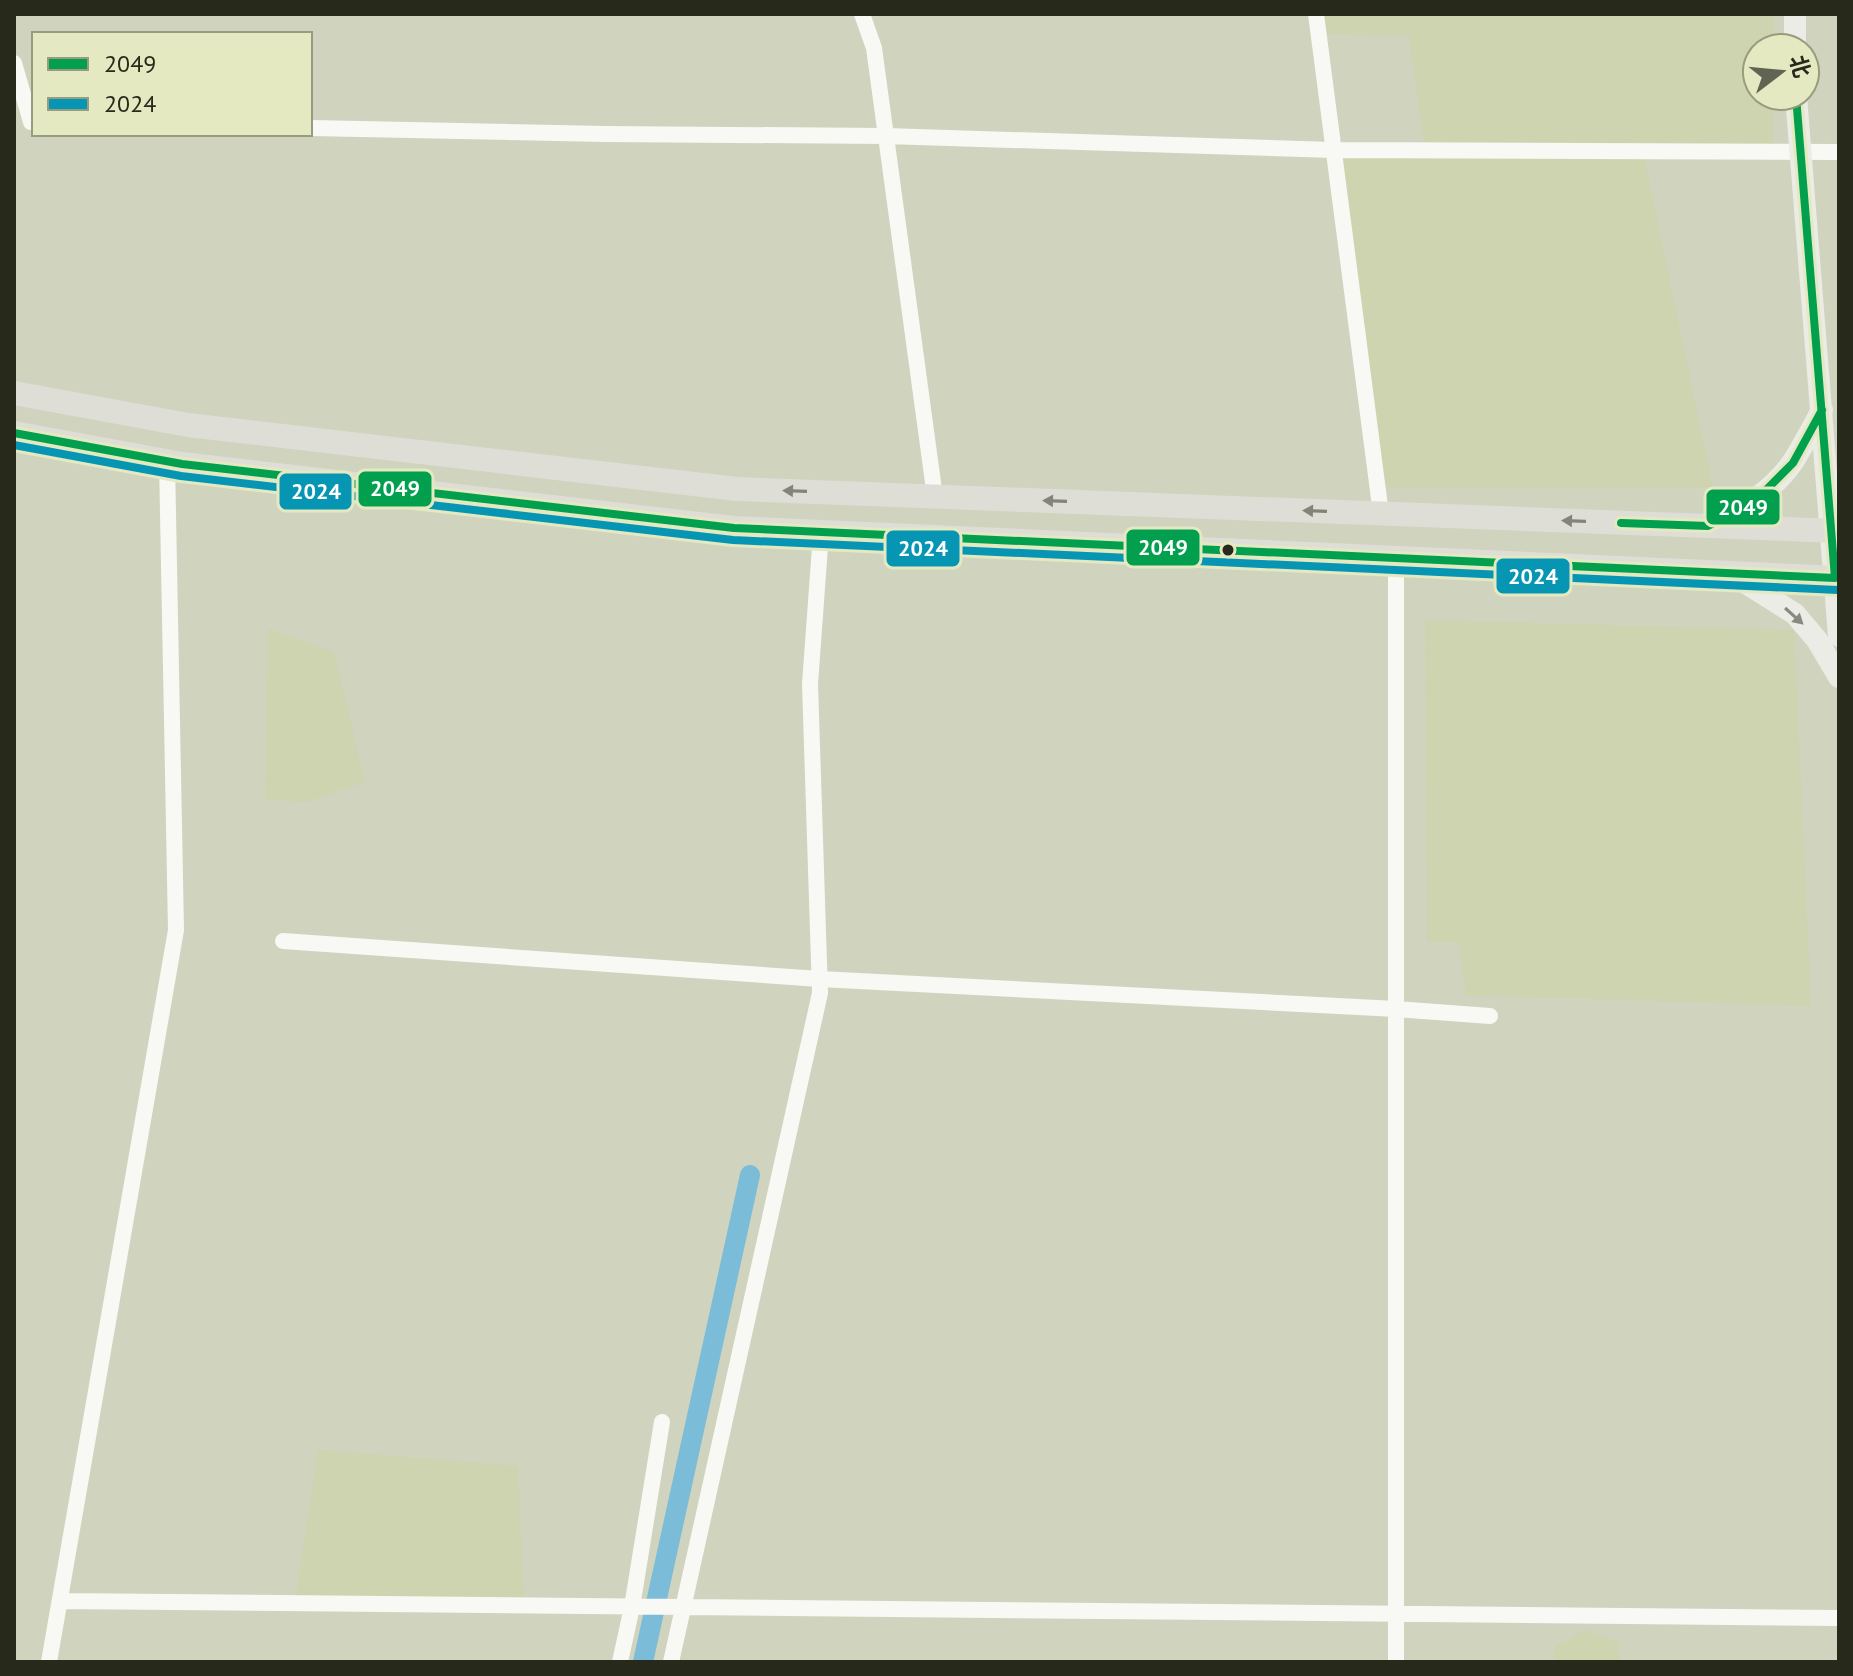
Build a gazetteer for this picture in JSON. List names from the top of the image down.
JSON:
{
  "lines": ["transit line 2049", "transit line 2024"],
  "legend": ["2049", "2024"],
  "north": "right"
}
